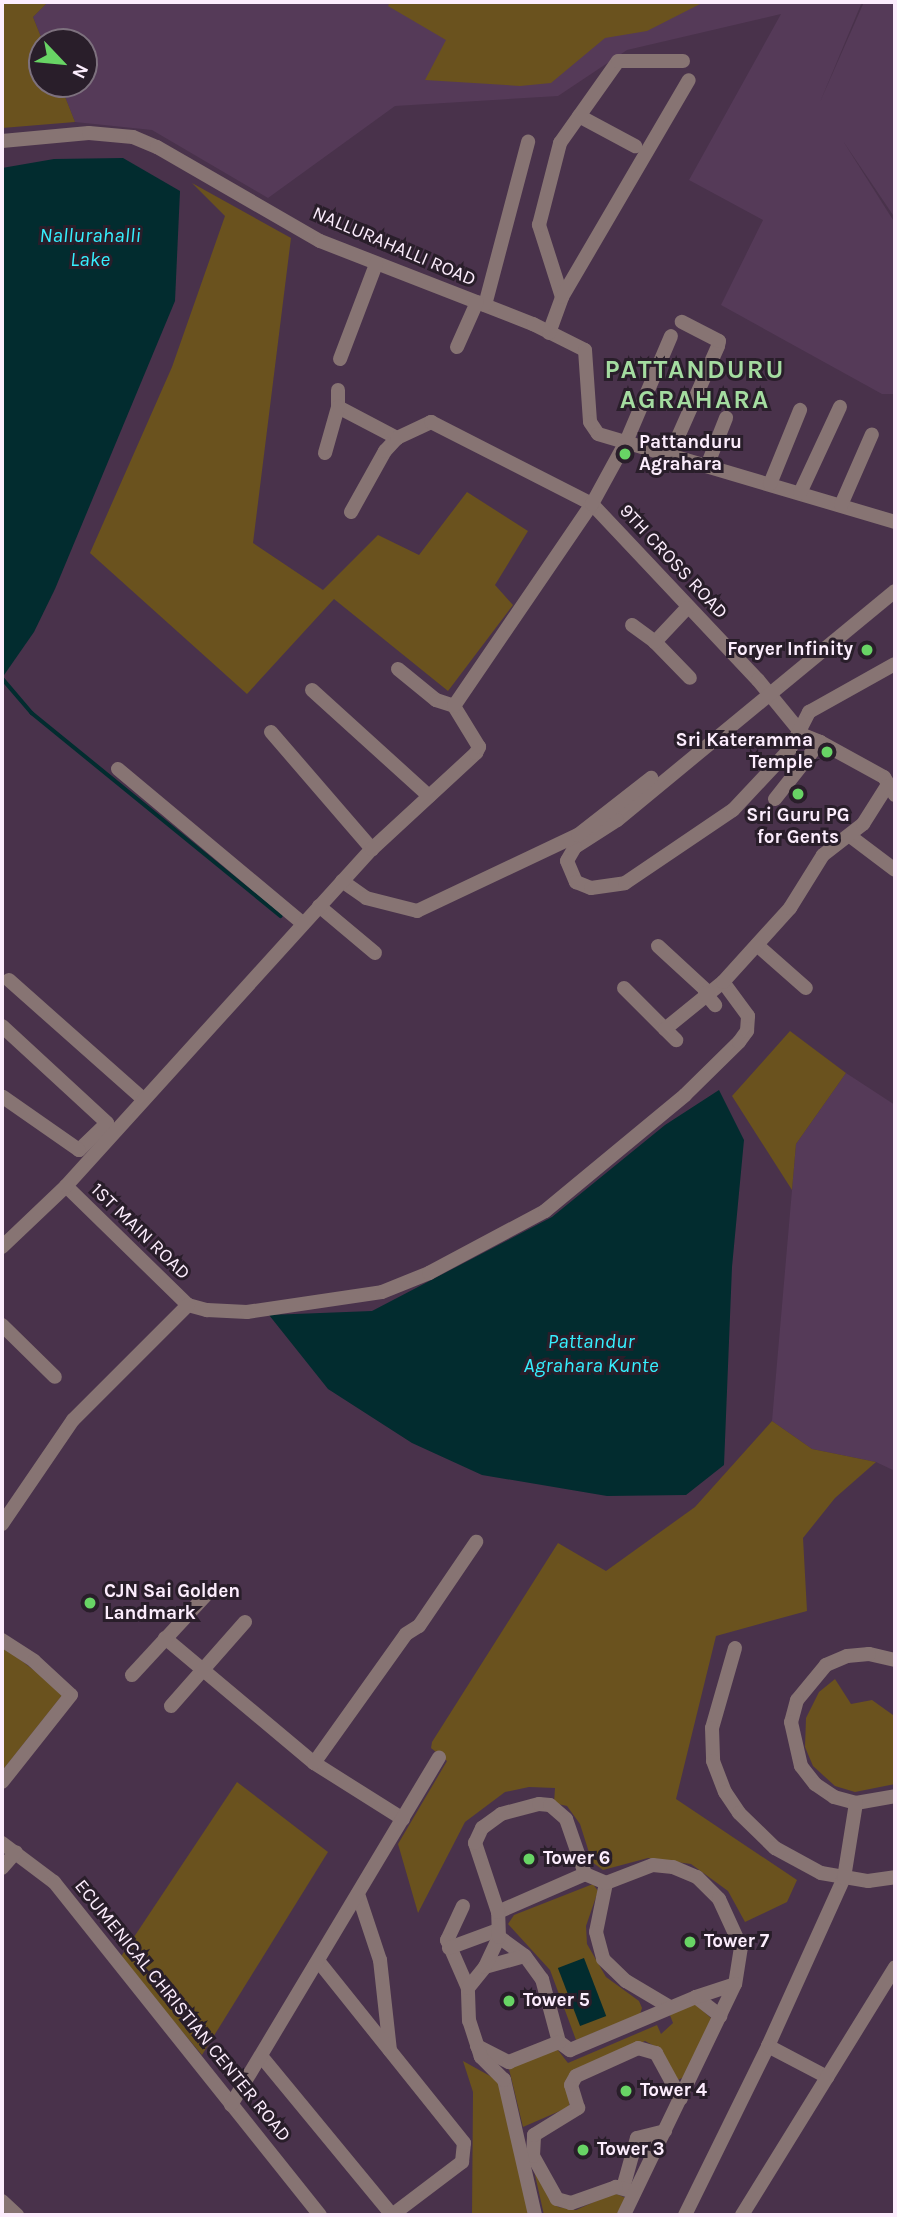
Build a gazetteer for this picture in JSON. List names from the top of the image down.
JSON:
{
  "streets": {
    "street": [
      "NALLURAHALLI ROAD",
      "9TH CROSS ROAD",
      "1ST MAIN ROAD",
      "ECUMENICAL CHRISTIAN CENTER ROAD"
    ]
  },
  "districts": ["PATTANDURU AGRAHARA"],
  "water": ["Nallurahalli Lake", "Pattandur Agrahara Kunte"],
  "places": [
    "Pattanduru Agrahara",
    "Foryer Infinity",
    "Sri Kateramma Temple",
    "Sri Guru PG for Gents",
    "CJN Sai Golden Landmark",
    "Tower 6",
    "Tower 7",
    "Tower 5",
    "Tower 4",
    "Tower 3"
  ],
  "north": "bottom right"
}
